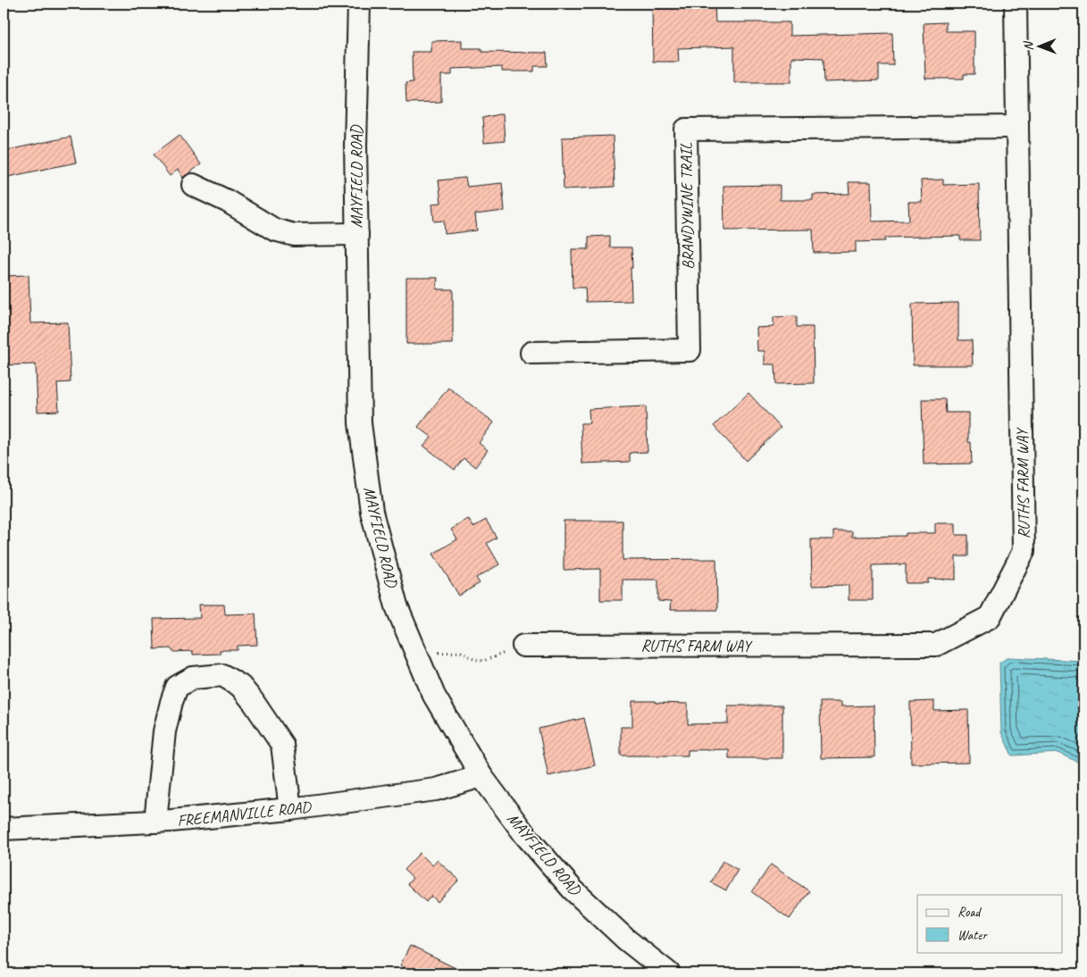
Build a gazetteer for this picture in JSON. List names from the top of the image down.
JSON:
{
  "streets": {
    "street": [
      "MAYFIELD ROAD",
      "BRANDYWINE TRAIL",
      "RUTHS FARM WAY",
      "FREEMANVILLE ROAD"
    ]
  },
  "crossings": [
    ["MAYFIELD ROAD", "FREEMANVILLE ROAD"],
    ["BRANDYWINE TRAIL", "RUTHS FARM WAY"]
  ],
  "legend": ["Road", "Water"],
  "north": "left"
}
